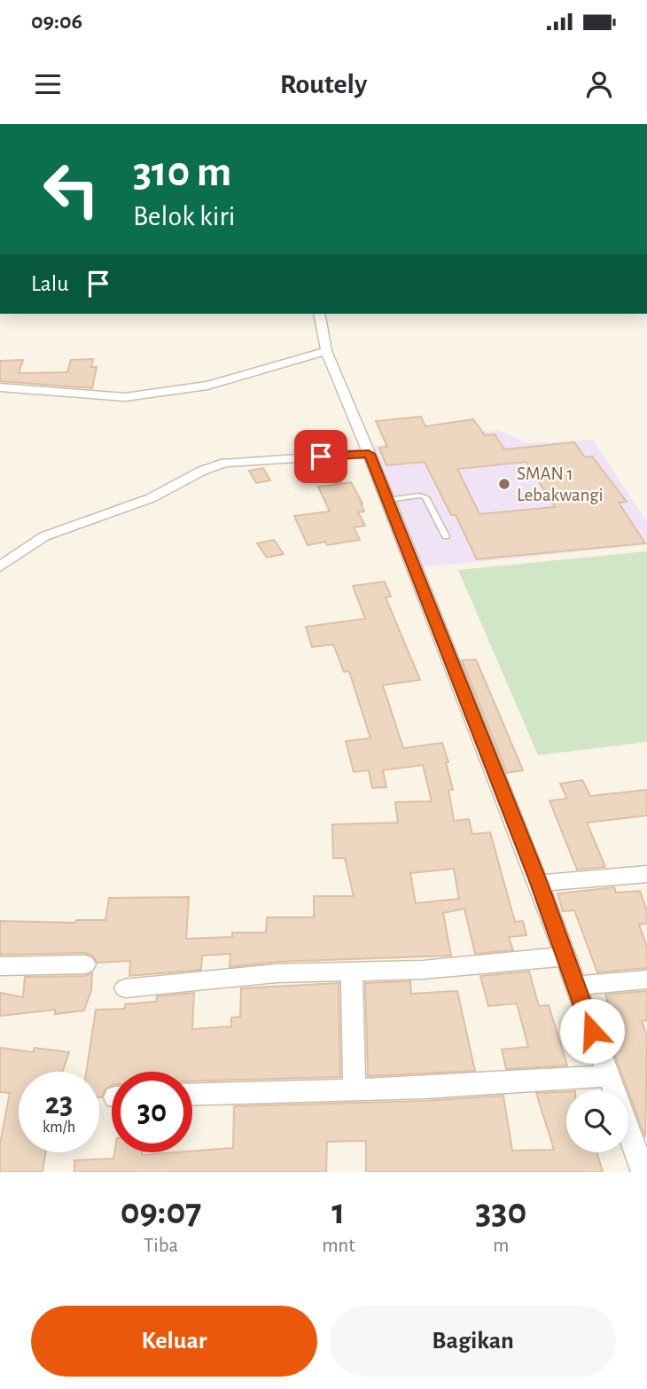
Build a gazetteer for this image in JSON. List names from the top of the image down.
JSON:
{
  "places": ["SMAN 1 Lebakwangi"],
  "page": {
    "status": "09:06",
    "header": "Routely",
    "turn": ["310 m", "Belok kiri"],
    "then": "Lalu",
    "speed": "23 km/h",
    "limit": "30",
    "eta": [
      "09:07",
      "Tiba",
      "1",
      "mnt",
      "330",
      "m"
    ],
    "buttons": ["Keluar", "Bagikan"]
  }
}
